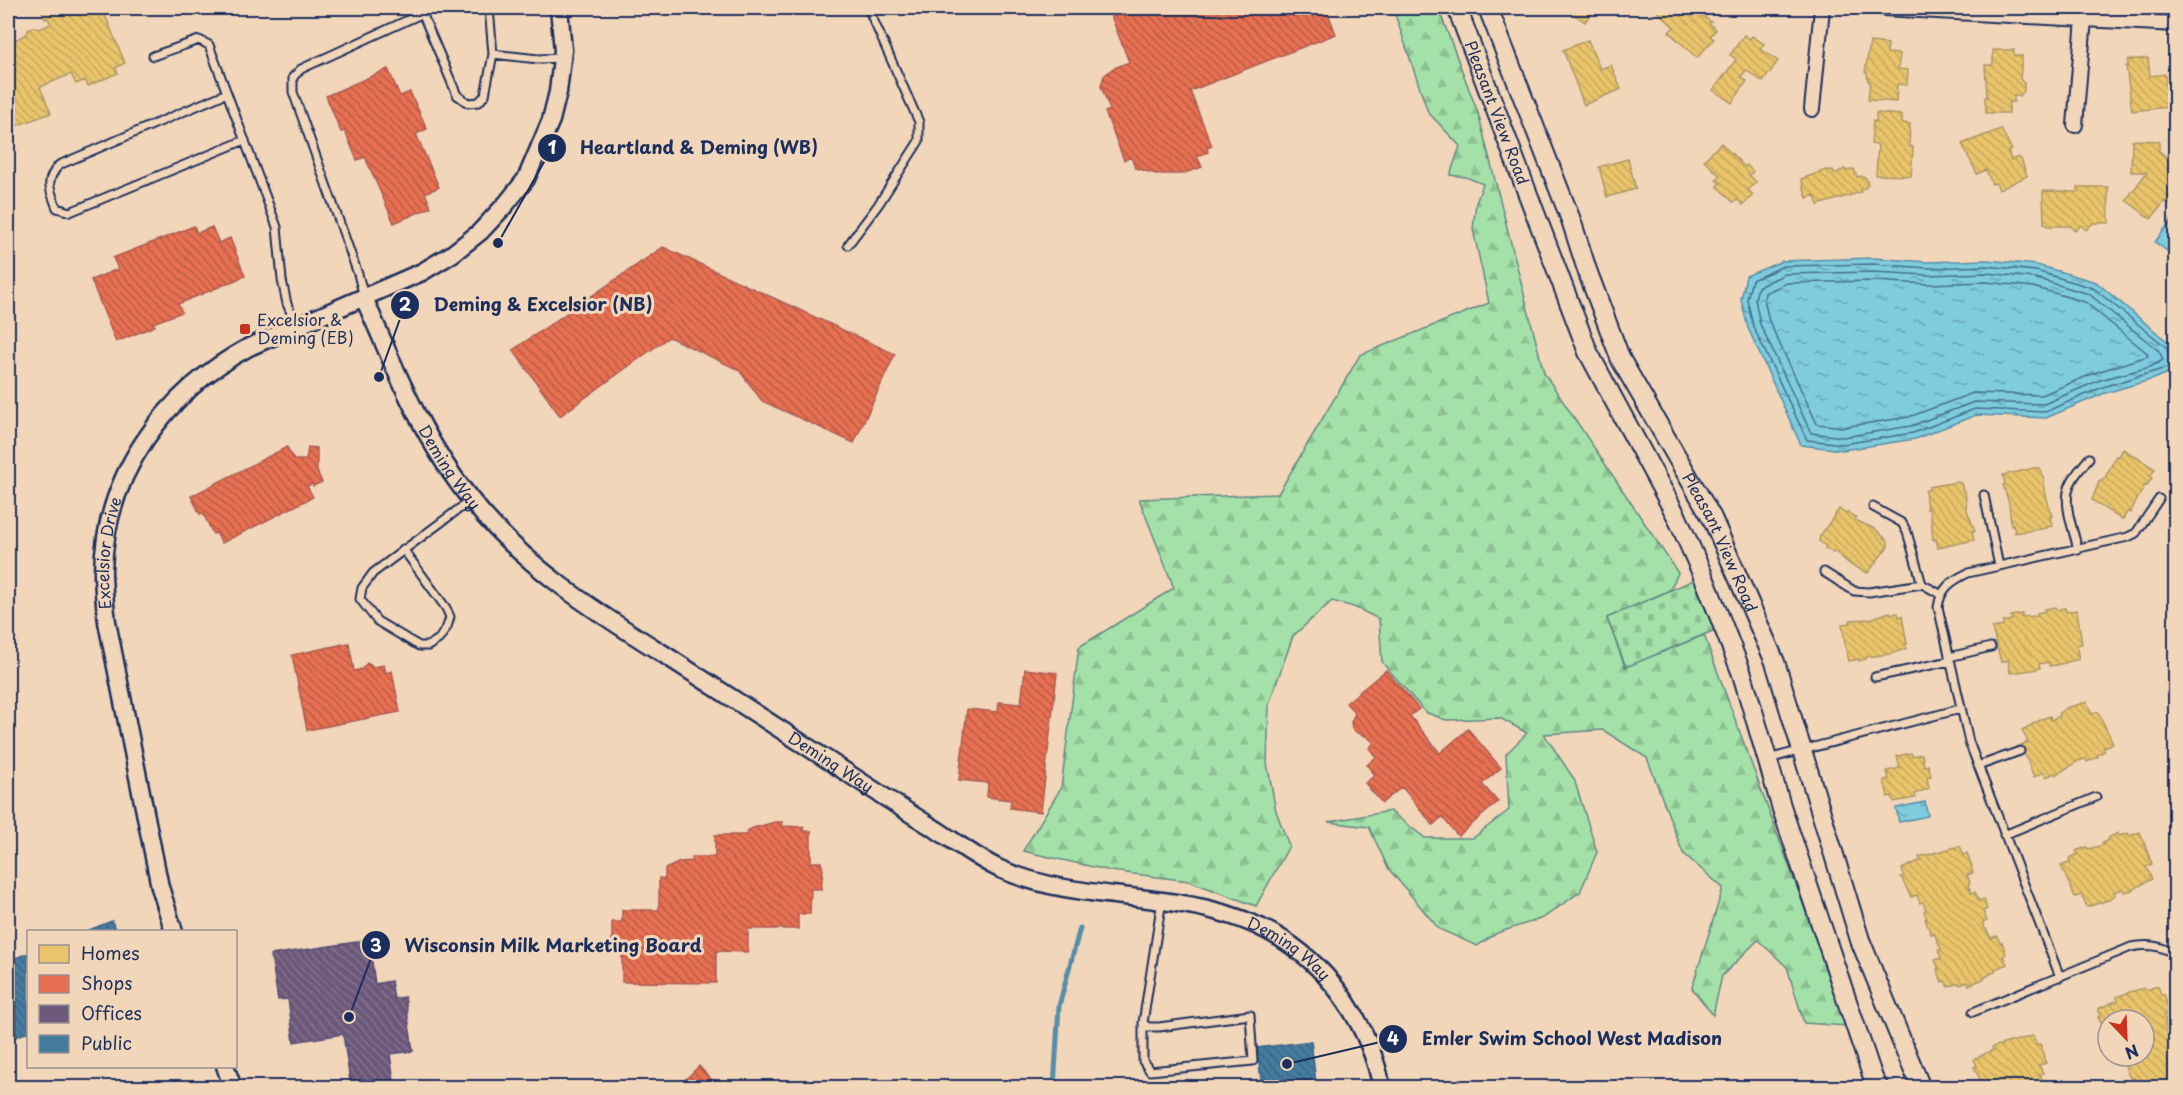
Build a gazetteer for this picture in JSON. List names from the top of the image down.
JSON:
{
  "streets": {
    "main road": ["Pleasant View Road"],
    "street": ["Deming Way", "Excelsior Drive"]
  },
  "crossings": [
    ["Deming Way", "Excelsior Drive"]
  ],
  "places": {
    "other": [
      "Heartland & Deming (WB)",
      "Deming & Excelsior (NB)",
      "Wisconsin Milk Marketing Board",
      "Emler Swim School West Madison"
    ],
    "transit": ["Excelsior & Deming (EB)"]
  },
  "legend": [
    "Homes",
    "Shops",
    "Offices",
    "Public"
  ],
  "north": "bottom right"
}
